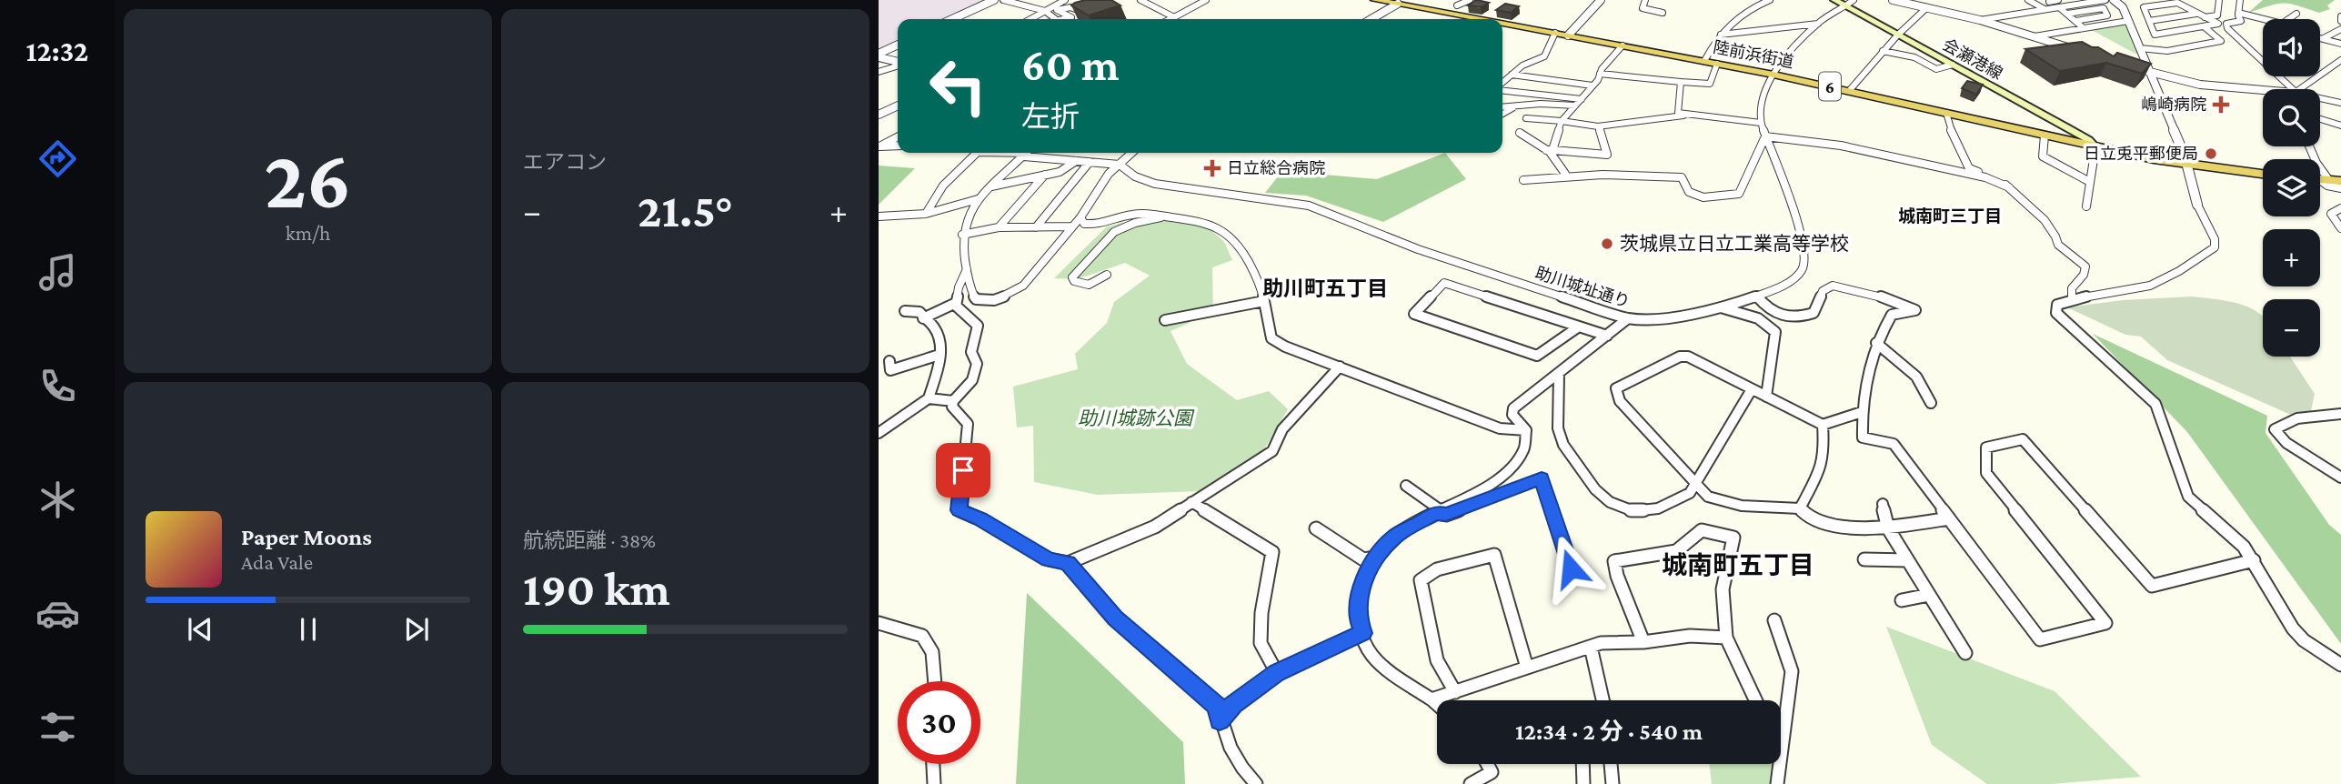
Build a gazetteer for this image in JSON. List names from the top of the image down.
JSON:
{
  "streets": {
    "highway": ["陸前浜街道", "6"],
    "main road": ["会瀬港線"],
    "street": ["助川城址通り"]
  },
  "crossings": [
    ["陸前浜街道", "会瀬港線"],
    ["陸前浜街道", "助川城址通り"],
    ["会瀬港線", "助川城址通り"]
  ],
  "districts": ["城南町三丁目", "助川町五丁目", "城南町五丁目"],
  "parks": ["助川城跡公園"],
  "places": {
    "health": ["嶋崎病院", "日立総合病院"],
    "other": ["日立兎平郵便局", "茨城県立日立工業高等学校"]
  },
  "page": {
    "tabs": "12:32",
    "tile": [
      ["26", "km/h"],
      "エアコン",
      ["航続距離 · 38%", "190 km"]
    ],
    "map_buttons": ["+", "−"],
    "turn": ["60 m", "左折"],
    "heat": ["−", "21.5°", "+"],
    "song": ["Paper Moons", "Ada Vale"],
    "limit": "30",
    "trip": "12:34 · 2 分 · 540 m"
  }
}
